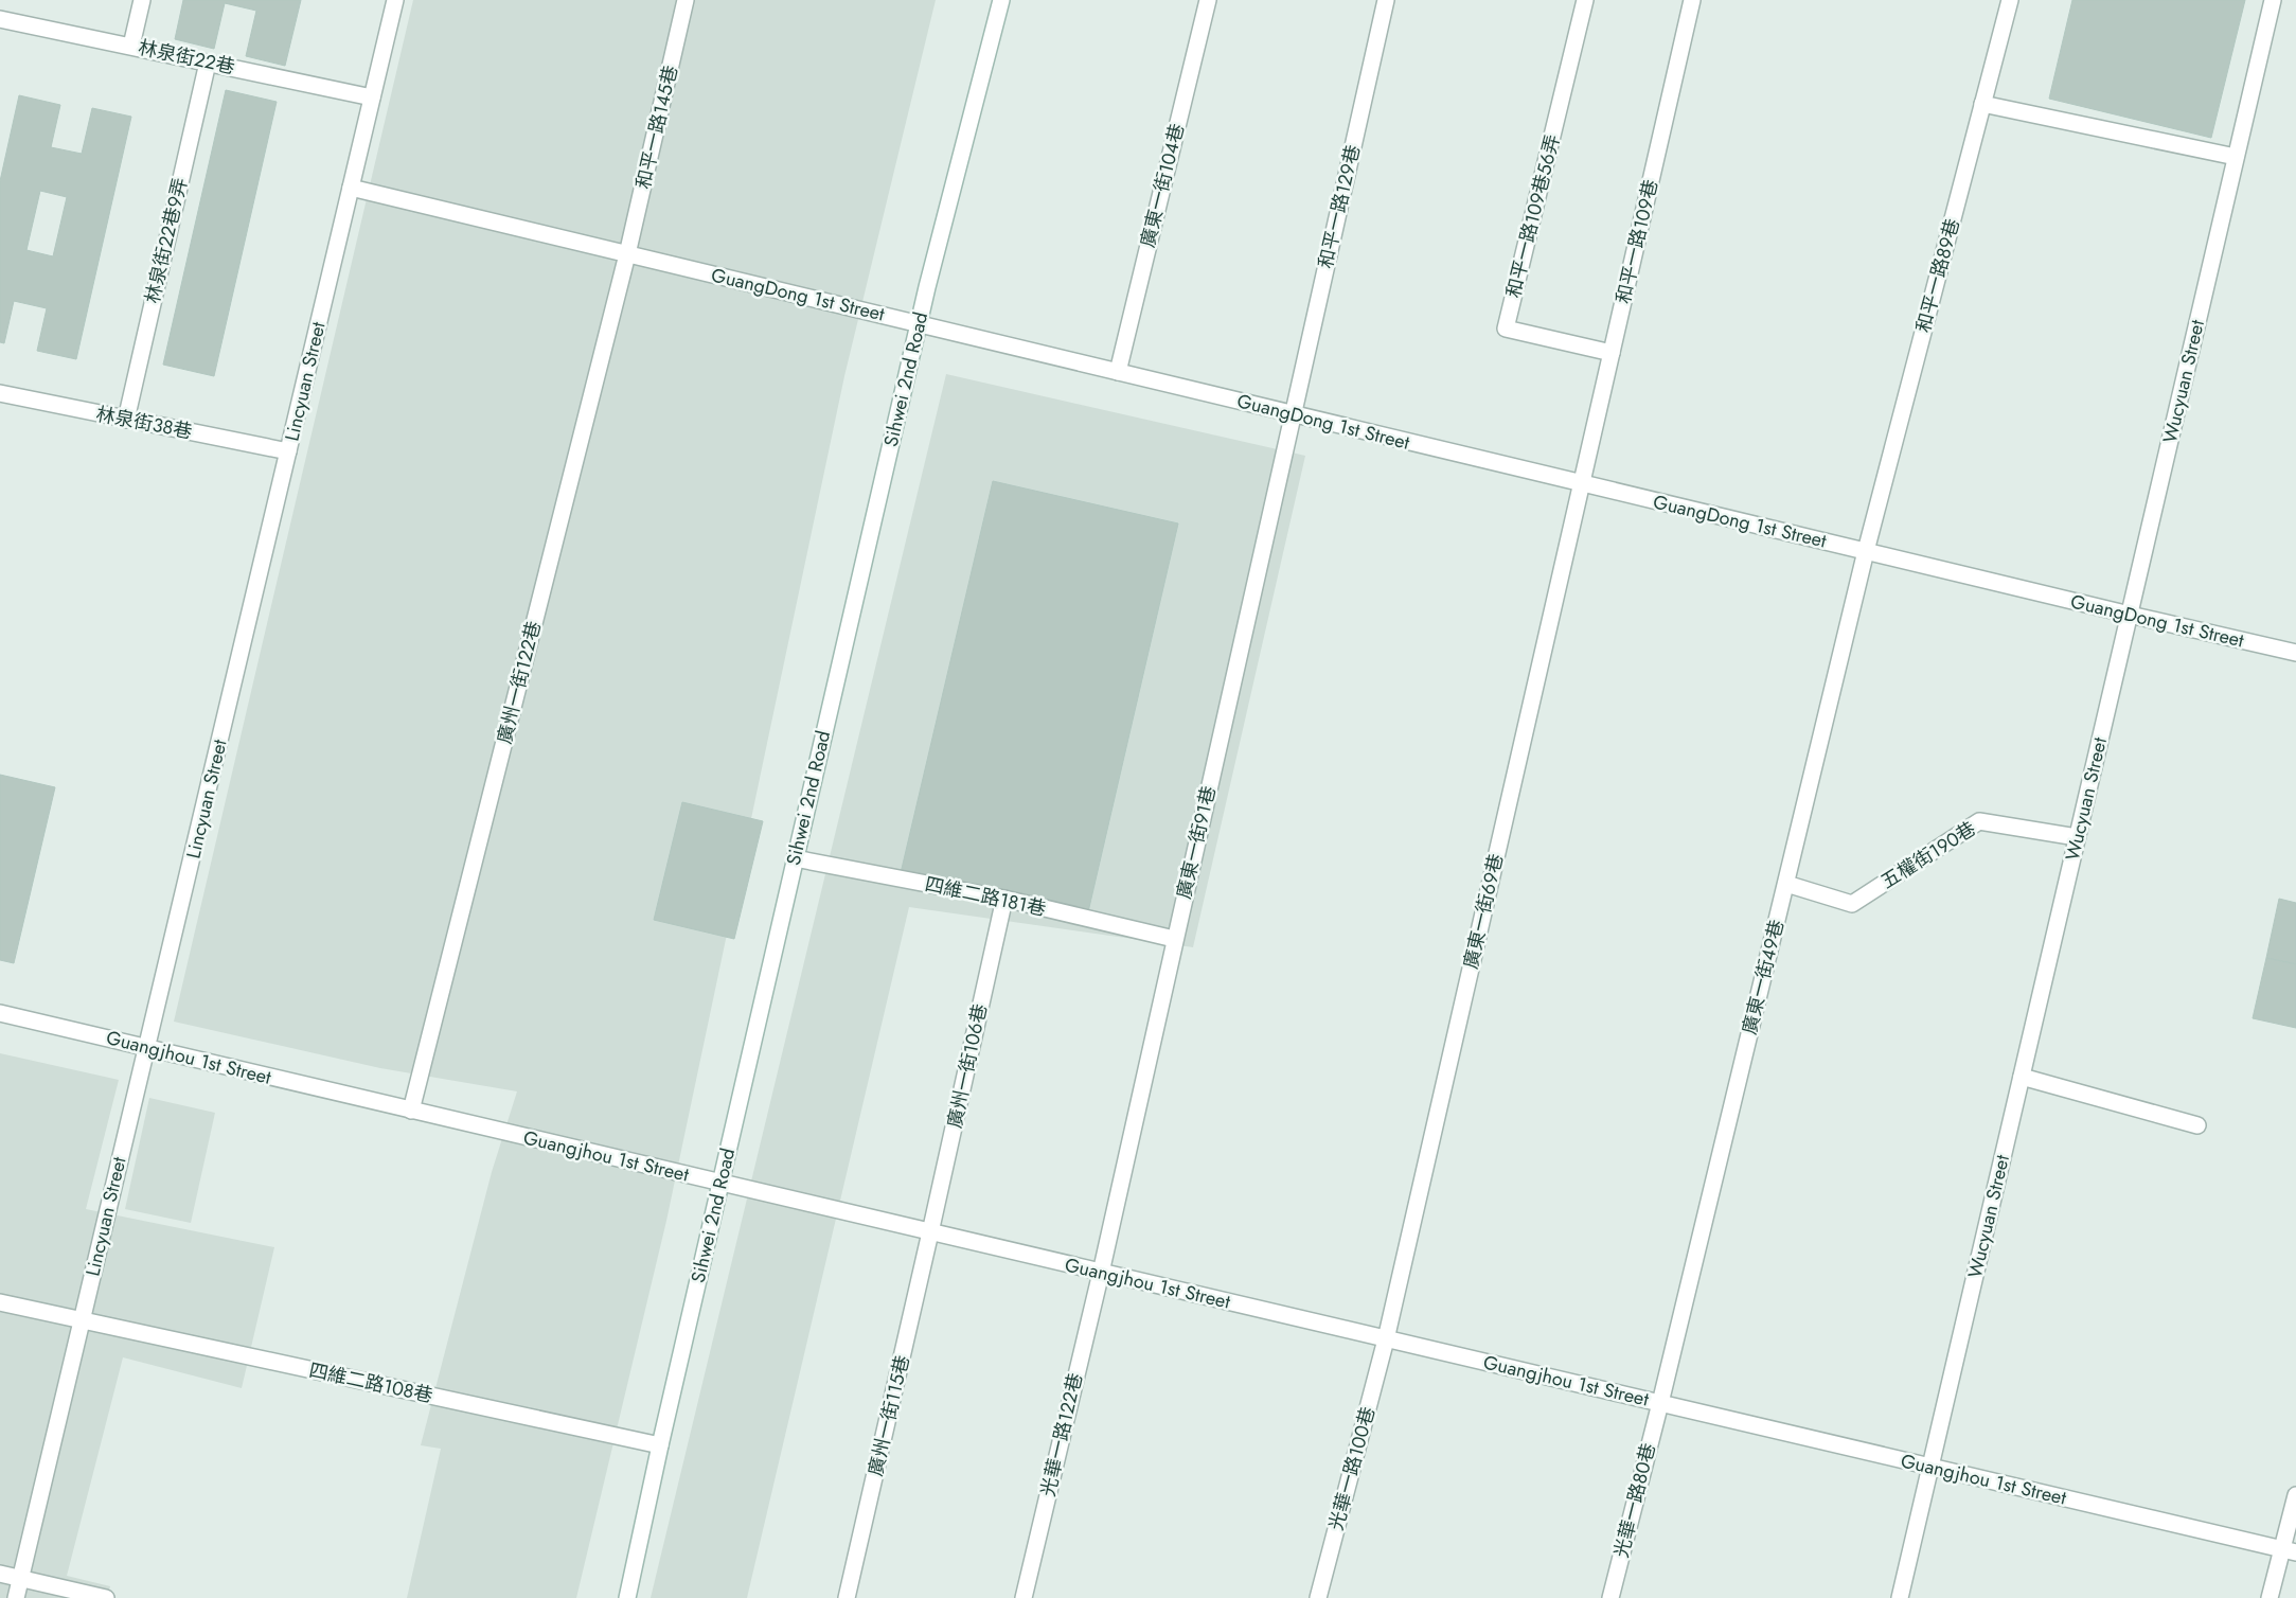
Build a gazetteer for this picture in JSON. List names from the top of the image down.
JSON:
{
  "streets": {
    "street": [
      "林泉街22巷",
      "和平一路145巷",
      "廣東一街104巷",
      "和平一路129巷",
      "和平一路109巷56弄",
      "林泉街22巷9弄",
      "和平一路109巷",
      "和平一路89巷",
      "GuangDong 1st Street",
      "Sihwei 2nd Road",
      "Lincyuan Street",
      "Wucyuan Street",
      "林泉街38巷",
      "廣州一街122巷",
      "廣東一街91巷",
      "五權街190巷",
      "四維二路181巷",
      "廣東一街69巷",
      "廣東一街49巷",
      "Guangjhou 1st Street",
      "廣州一街106巷",
      "四維二路108巷",
      "廣州一街115巷",
      "光華一路122巷",
      "光華一路100巷",
      "光華一路80巷"
    ]
  },
  "crossings": [
    ["林泉街22巷", "林泉街22巷9弄"],
    ["林泉街22巷", "Lincyuan Street"],
    ["和平一路145巷", "GuangDong 1st Street"],
    ["和平一路145巷", "廣州一街122巷"],
    ["廣東一街104巷", "GuangDong 1st Street"],
    ["和平一路129巷", "GuangDong 1st Street"],
    ["和平一路129巷", "廣東一街91巷"],
    ["和平一路109巷56弄", "和平一路109巷"],
    ["林泉街22巷9弄", "林泉街38巷"],
    ["和平一路109巷", "GuangDong 1st Street"],
    ["和平一路109巷", "廣東一街69巷"],
    ["和平一路89巷", "GuangDong 1st Street"],
    ["和平一路89巷", "廣東一街49巷"],
    ["GuangDong 1st Street", "Sihwei 2nd Road"],
    ["GuangDong 1st Street", "Lincyuan Street"],
    ["GuangDong 1st Street", "Wucyuan Street"],
    ["GuangDong 1st Street", "廣州一街122巷"],
    ["GuangDong 1st Street", "廣東一街91巷"],
    ["GuangDong 1st Street", "廣東一街69巷"],
    ["GuangDong 1st Street", "廣東一街49巷"],
    ["Sihwei 2nd Road", "四維二路181巷"],
    ["Sihwei 2nd Road", "Guangjhou 1st Street"],
    ["Sihwei 2nd Road", "四維二路108巷"],
    ["Lincyuan Street", "林泉街38巷"],
    ["Lincyuan Street", "Guangjhou 1st Street"],
    ["Lincyuan Street", "四維二路108巷"],
    ["Wucyuan Street", "五權街190巷"],
    ["Wucyuan Street", "Guangjhou 1st Street"],
    ["廣州一街122巷", "Guangjhou 1st Street"],
    ["廣東一街91巷", "四維二路181巷"],
    ["廣東一街91巷", "Guangjhou 1st Street"],
    ["廣東一街91巷", "光華一路122巷"],
    ["五權街190巷", "廣東一街49巷"],
    ["四維二路181巷", "廣州一街106巷"],
    ["廣東一街69巷", "Guangjhou 1st Street"],
    ["廣東一街69巷", "光華一路100巷"],
    ["廣東一街49巷", "Guangjhou 1st Street"],
    ["廣東一街49巷", "光華一路80巷"],
    ["Guangjhou 1st Street", "廣州一街106巷"],
    ["Guangjhou 1st Street", "廣州一街115巷"],
    ["Guangjhou 1st Street", "光華一路122巷"],
    ["Guangjhou 1st Street", "光華一路100巷"],
    ["Guangjhou 1st Street", "光華一路80巷"],
    ["廣州一街106巷", "廣州一街115巷"]
  ]
}
